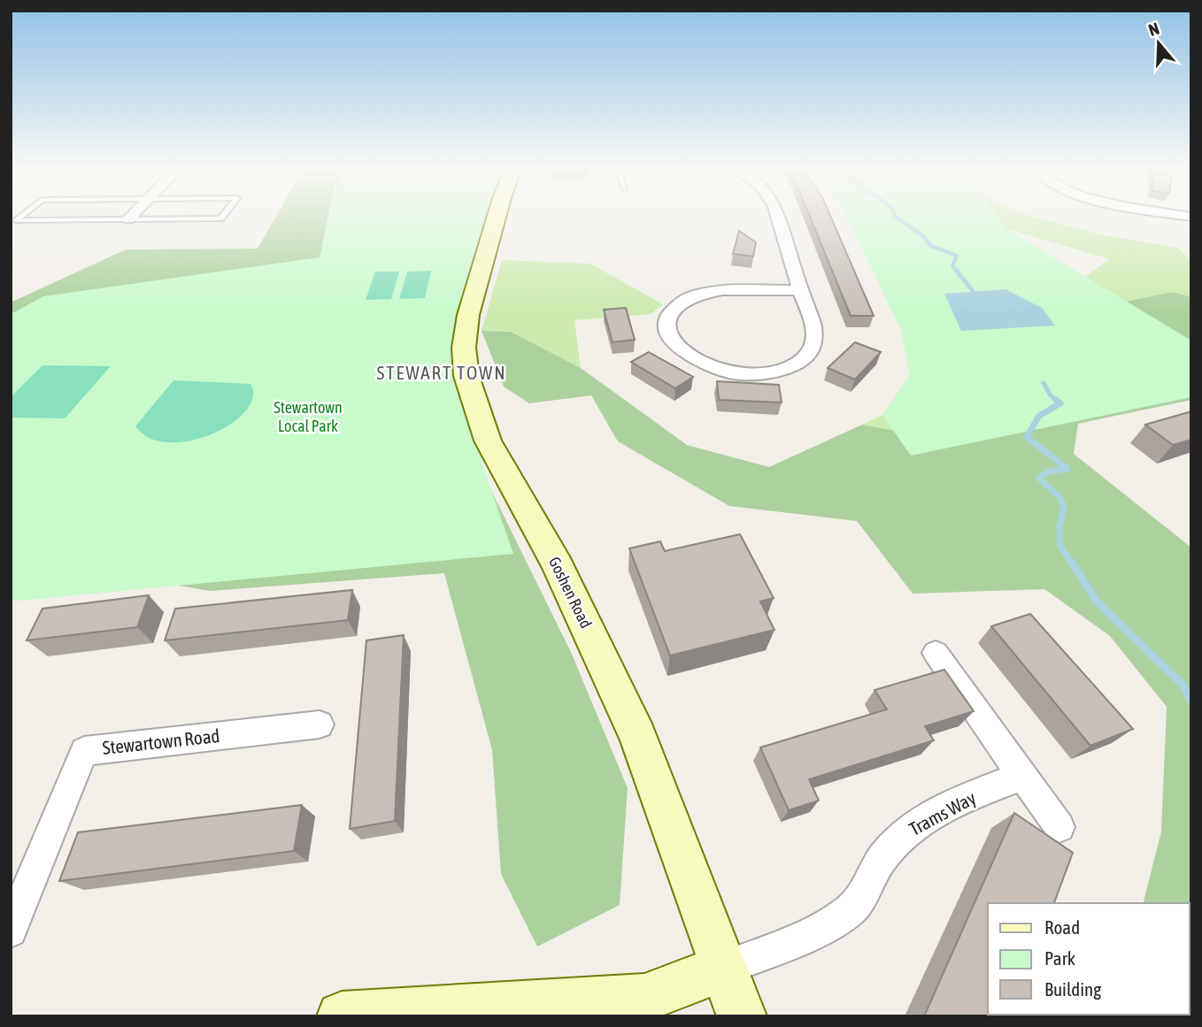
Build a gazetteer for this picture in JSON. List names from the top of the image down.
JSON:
{
  "streets": {
    "street": ["Goshen Road", "Stewartown Road", "Trams Way"]
  },
  "crossings": [
    ["Goshen Road", "Trams Way"]
  ],
  "districts": ["STEWART TOWN"],
  "parks": ["Stewartown Local Park"],
  "legend": ["Road", "Park", "Building"],
  "north": "top"
}
